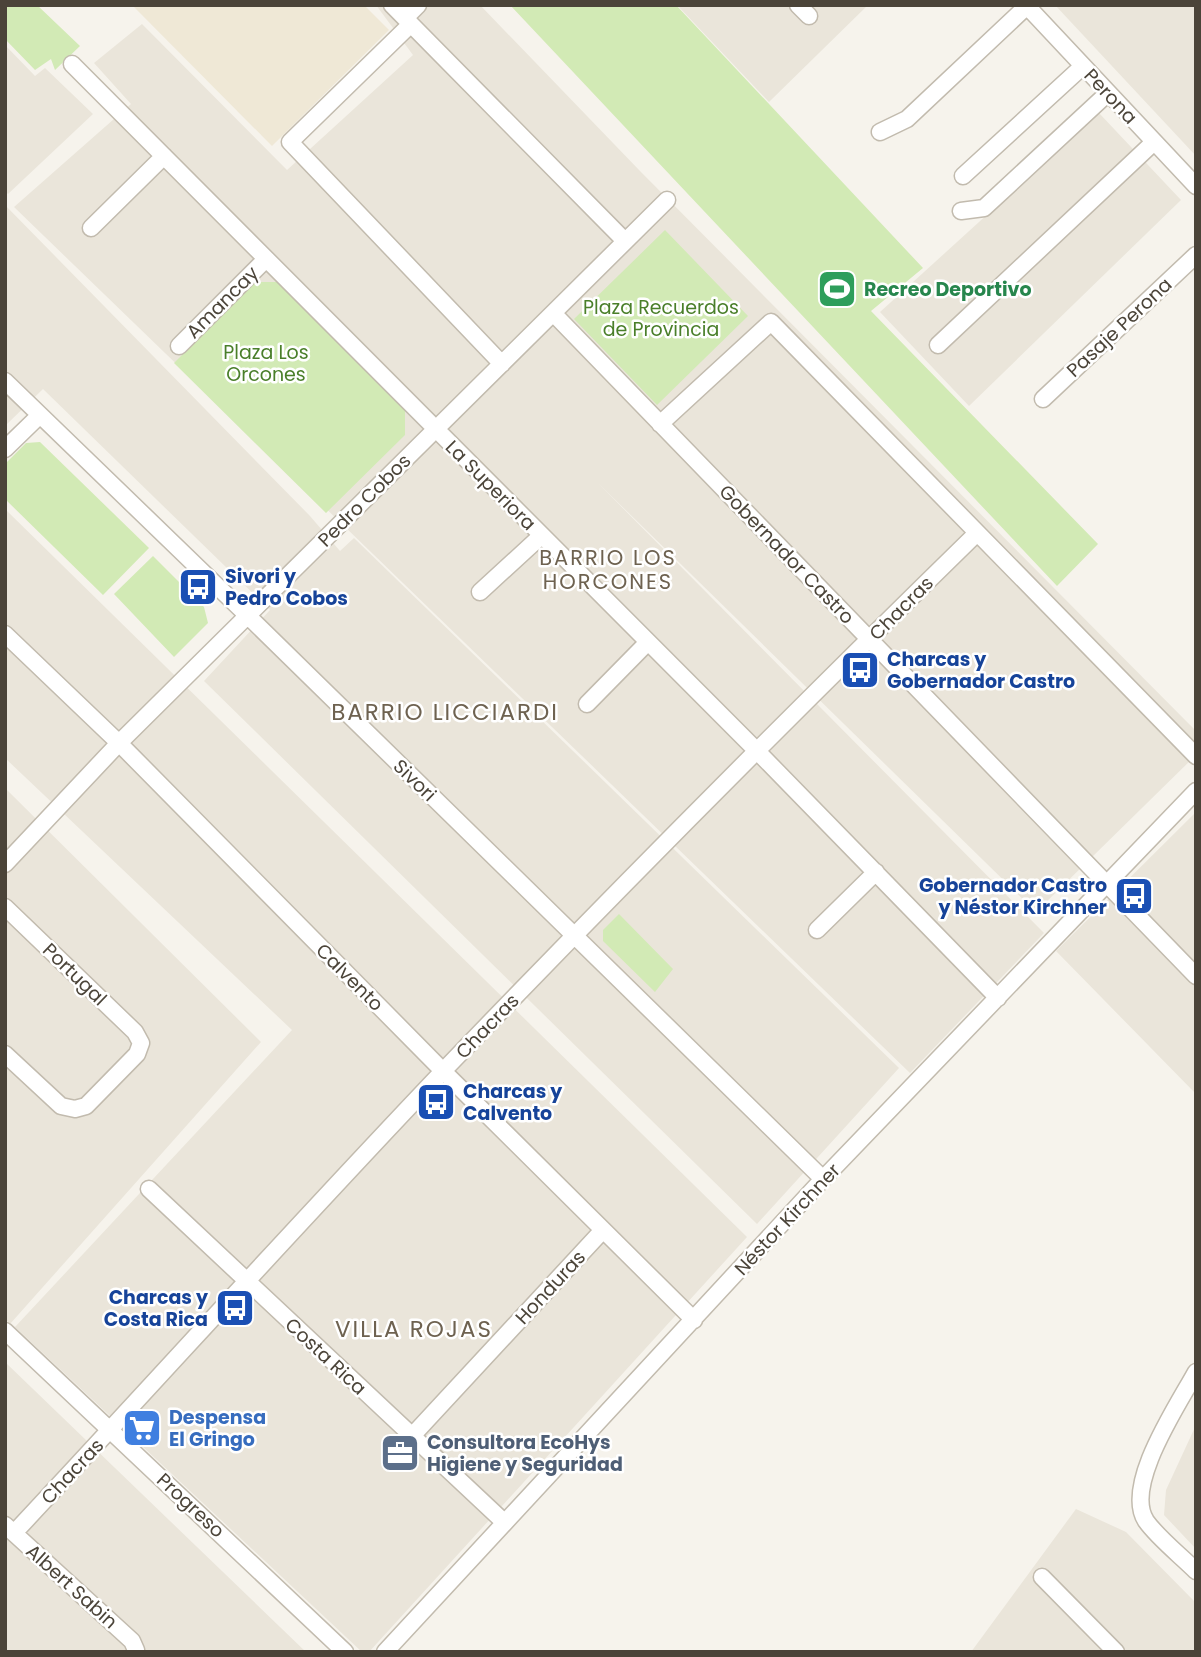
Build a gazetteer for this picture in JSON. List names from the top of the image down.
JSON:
{
  "streets": {
    "street": [
      "Perona",
      "Amancay",
      "Pasaje Perona",
      "La Superiora",
      "Pedro Cobos",
      "Gobernador Castro",
      "Chacras",
      "Sivori",
      "Portugal",
      "Calvento",
      "Néstor Kirchner",
      "Honduras",
      "Costa Rica",
      "Progreso",
      "Albert Sabin"
    ]
  },
  "crossings": [
    ["Amancay", "La Superiora"],
    ["La Superiora", "Pedro Cobos"],
    ["La Superiora", "Chacras"],
    ["La Superiora", "Néstor Kirchner"],
    ["Pedro Cobos", "Gobernador Castro"],
    ["Pedro Cobos", "Sivori"],
    ["Pedro Cobos", "Calvento"],
    ["Gobernador Castro", "Chacras"],
    ["Gobernador Castro", "Néstor Kirchner"],
    ["Chacras", "Sivori"],
    ["Chacras", "Calvento"],
    ["Chacras", "Costa Rica"],
    ["Chacras", "Progreso"],
    ["Chacras", "Albert Sabin"],
    ["Sivori", "Néstor Kirchner"],
    ["Calvento", "Néstor Kirchner"],
    ["Calvento", "Honduras"],
    ["Néstor Kirchner", "Costa Rica"],
    ["Honduras", "Costa Rica"]
  ],
  "districts": ["BARRIO LOS HORCONES", "BARRIO LICCIARDI", "VILLA ROJAS"],
  "parks": ["Plaza Recuerdos de Provincia", "Plaza Los Orcones"],
  "places": {
    "sports": ["Recreo Deportivo"],
    "bus stop": [
      "Sivori y Pedro Cobos",
      "Charcas y Gobernador Castro",
      "Gobernador Castro y Néstor Kirchner",
      "Charcas y Calvento",
      "Charcas y Costa Rica"
    ],
    "supermarket": ["Despensa El Gringo"],
    "office": ["Consultora EcoHys Higiene y Seguridad"]
  }
}
